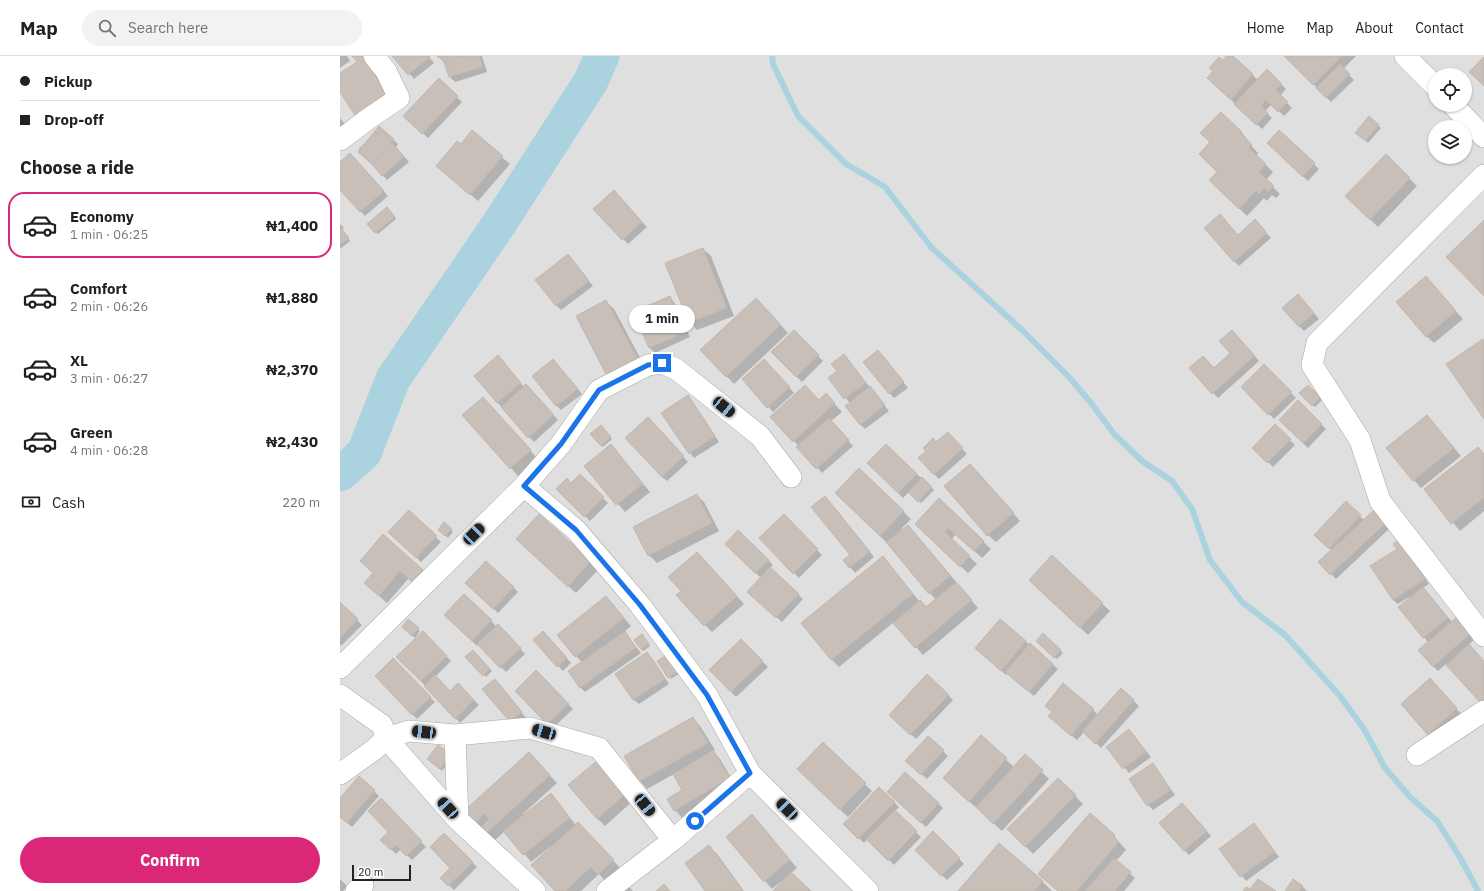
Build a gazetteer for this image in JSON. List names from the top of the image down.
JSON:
{
  "scale_bar": "20 m",
  "page": {
    "header": "Map",
    "search": "Search here",
    "nav": [
      "Home",
      "Map",
      "About",
      "Contact"
    ],
    "banner": ["Pickup", "Drop-off"],
    "heading": "Choose a ride",
    "list": [
      {
        "name": "Economy",
        "note": "1 min · 06:25",
        "value": "₦1,400"
      },
      {
        "name": "Comfort",
        "note": "2 min · 06:26",
        "value": "₦1,880"
      },
      {
        "name": "XL",
        "note": "3 min · 06:27",
        "value": "₦2,370"
      },
      {
        "name": "Green",
        "note": "4 min · 06:28",
        "value": "₦2,430"
      }
    ],
    "bubble": "1 min",
    "pay": ["Cash", "220 m"],
    "buttons": "Confirm",
    "scale": "20 m"
  }
}
